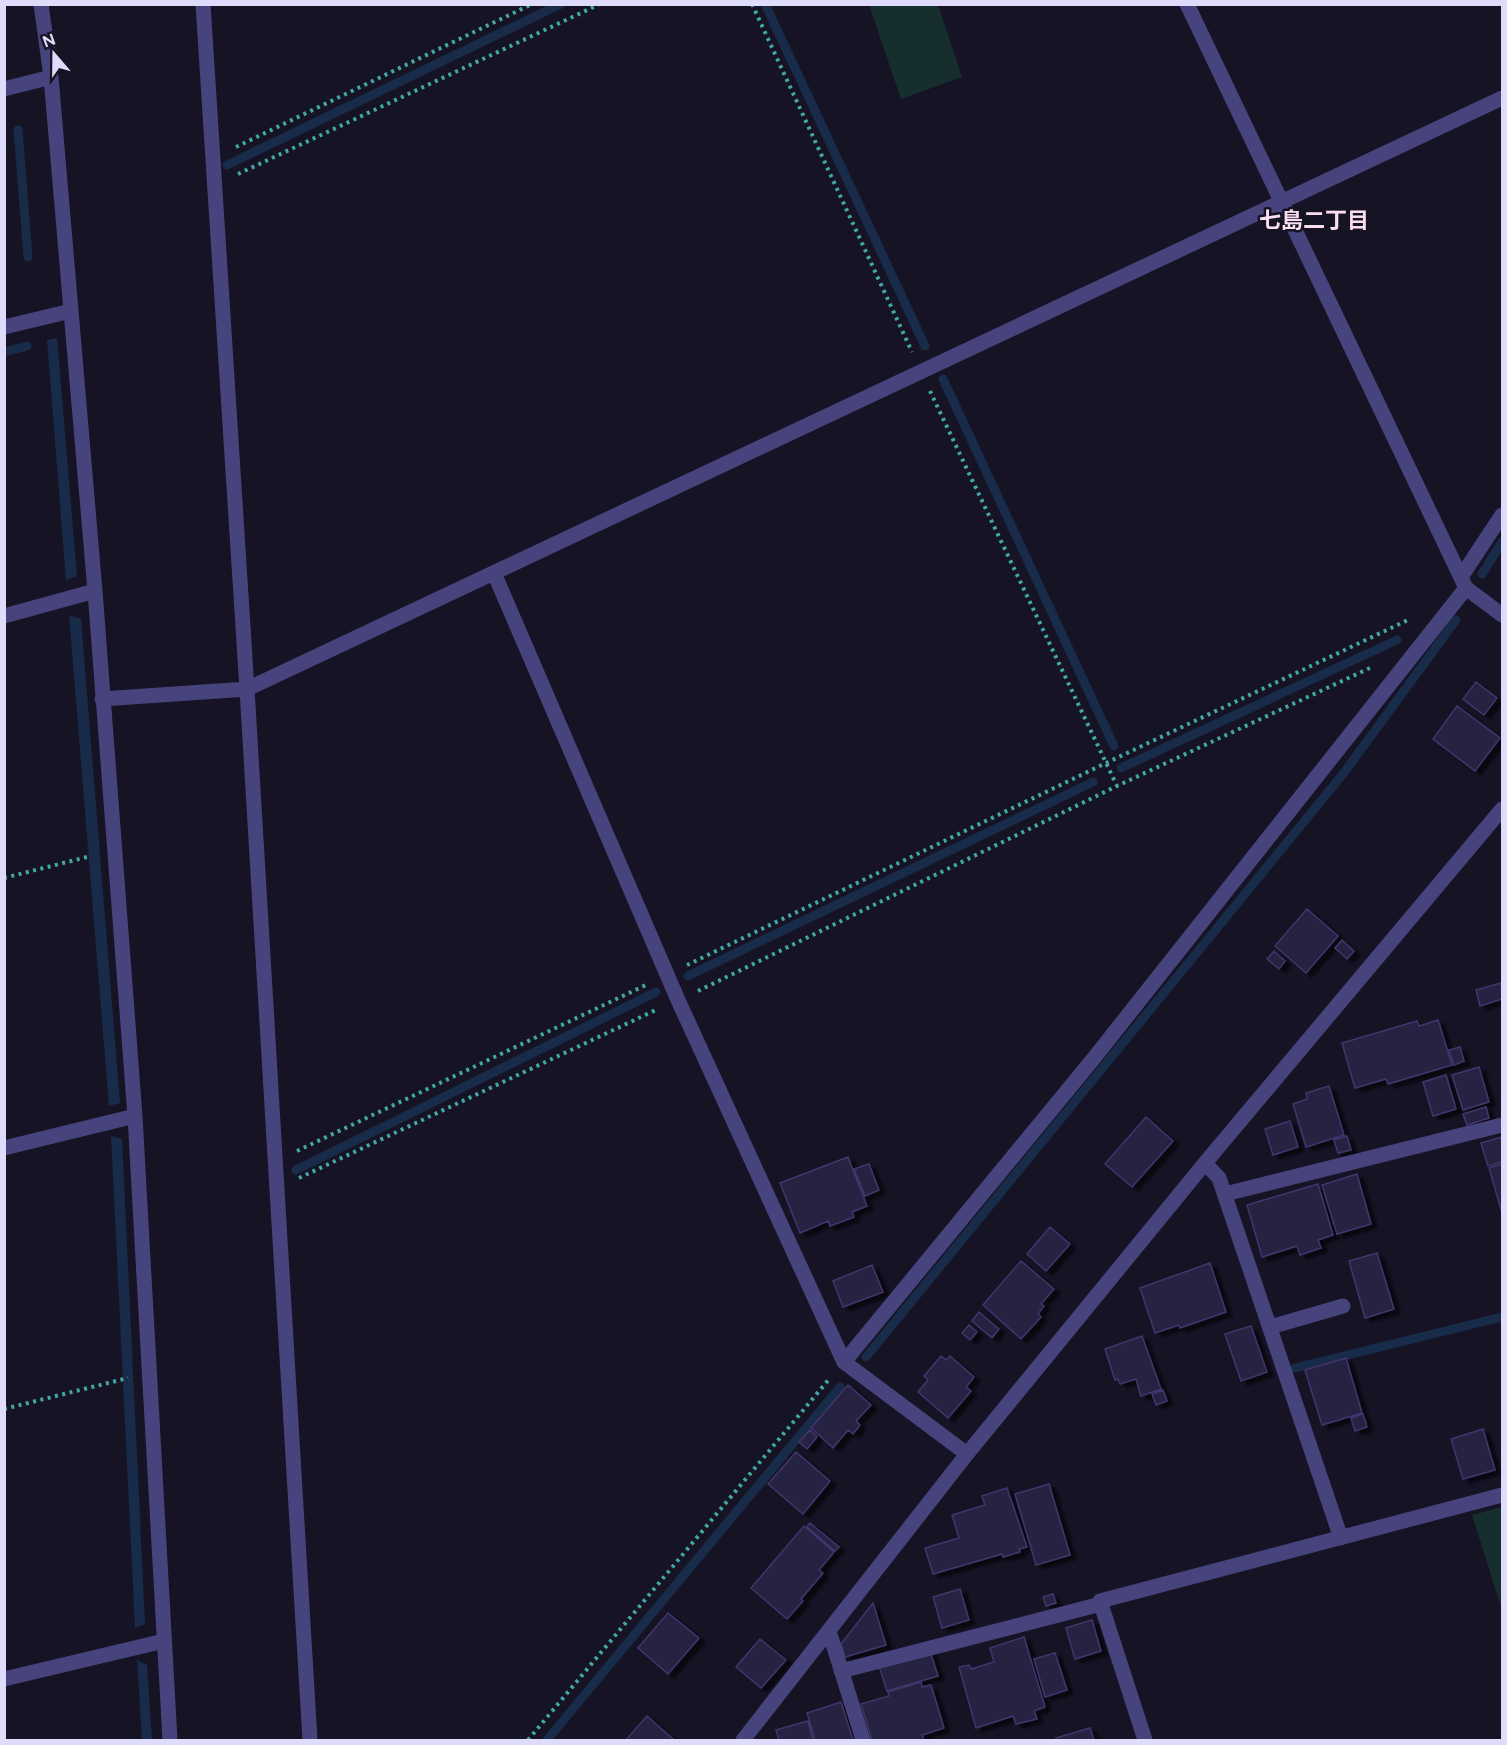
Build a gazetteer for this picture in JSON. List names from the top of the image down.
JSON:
{
  "districts": ["七島二丁目"],
  "north": "top"
}
